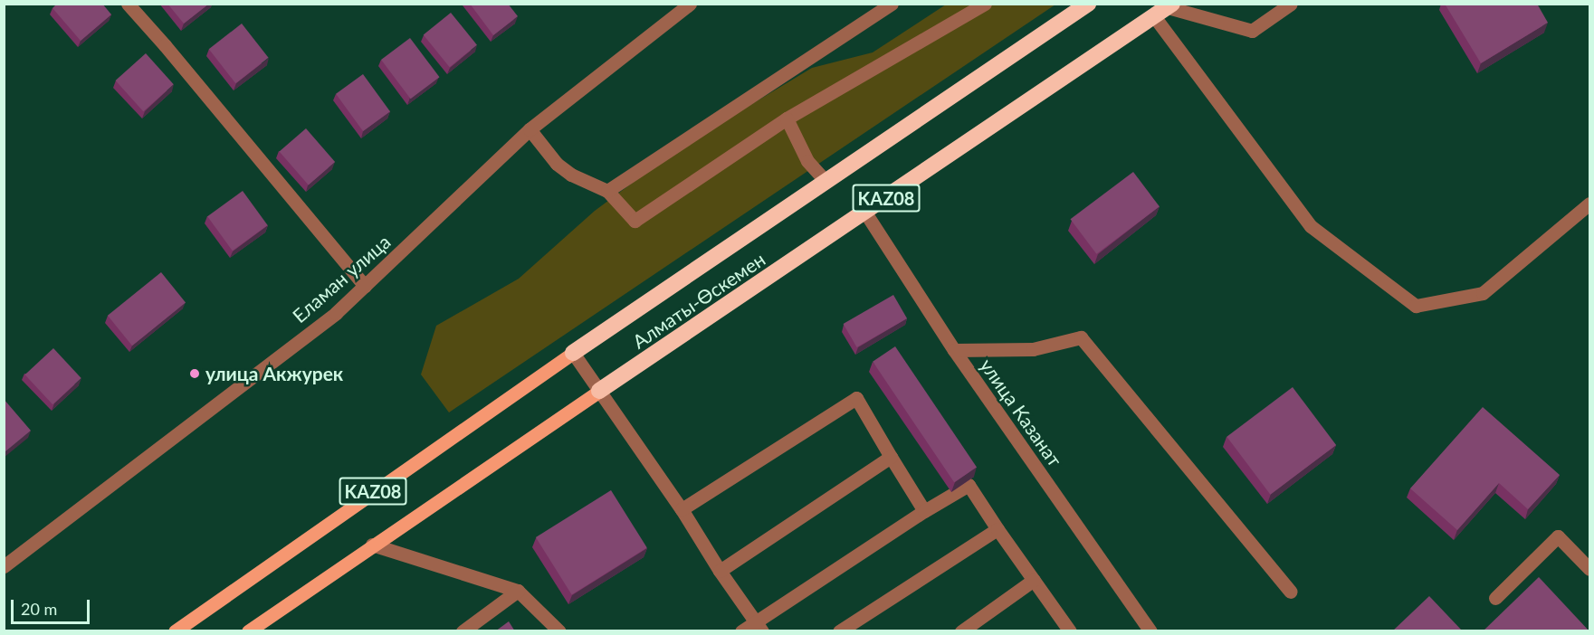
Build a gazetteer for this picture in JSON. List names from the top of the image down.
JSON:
{
  "streets": {
    "highway": ["KAZ08", "Алматы-Өскемен"],
    "street": ["Еламан улица", "улица Казанат"]
  },
  "crossings": [
    ["Алматы-Өскемен", "улица Казанат"]
  ],
  "places": ["улица Акжурек"],
  "scale_bar": "20 m"
}
